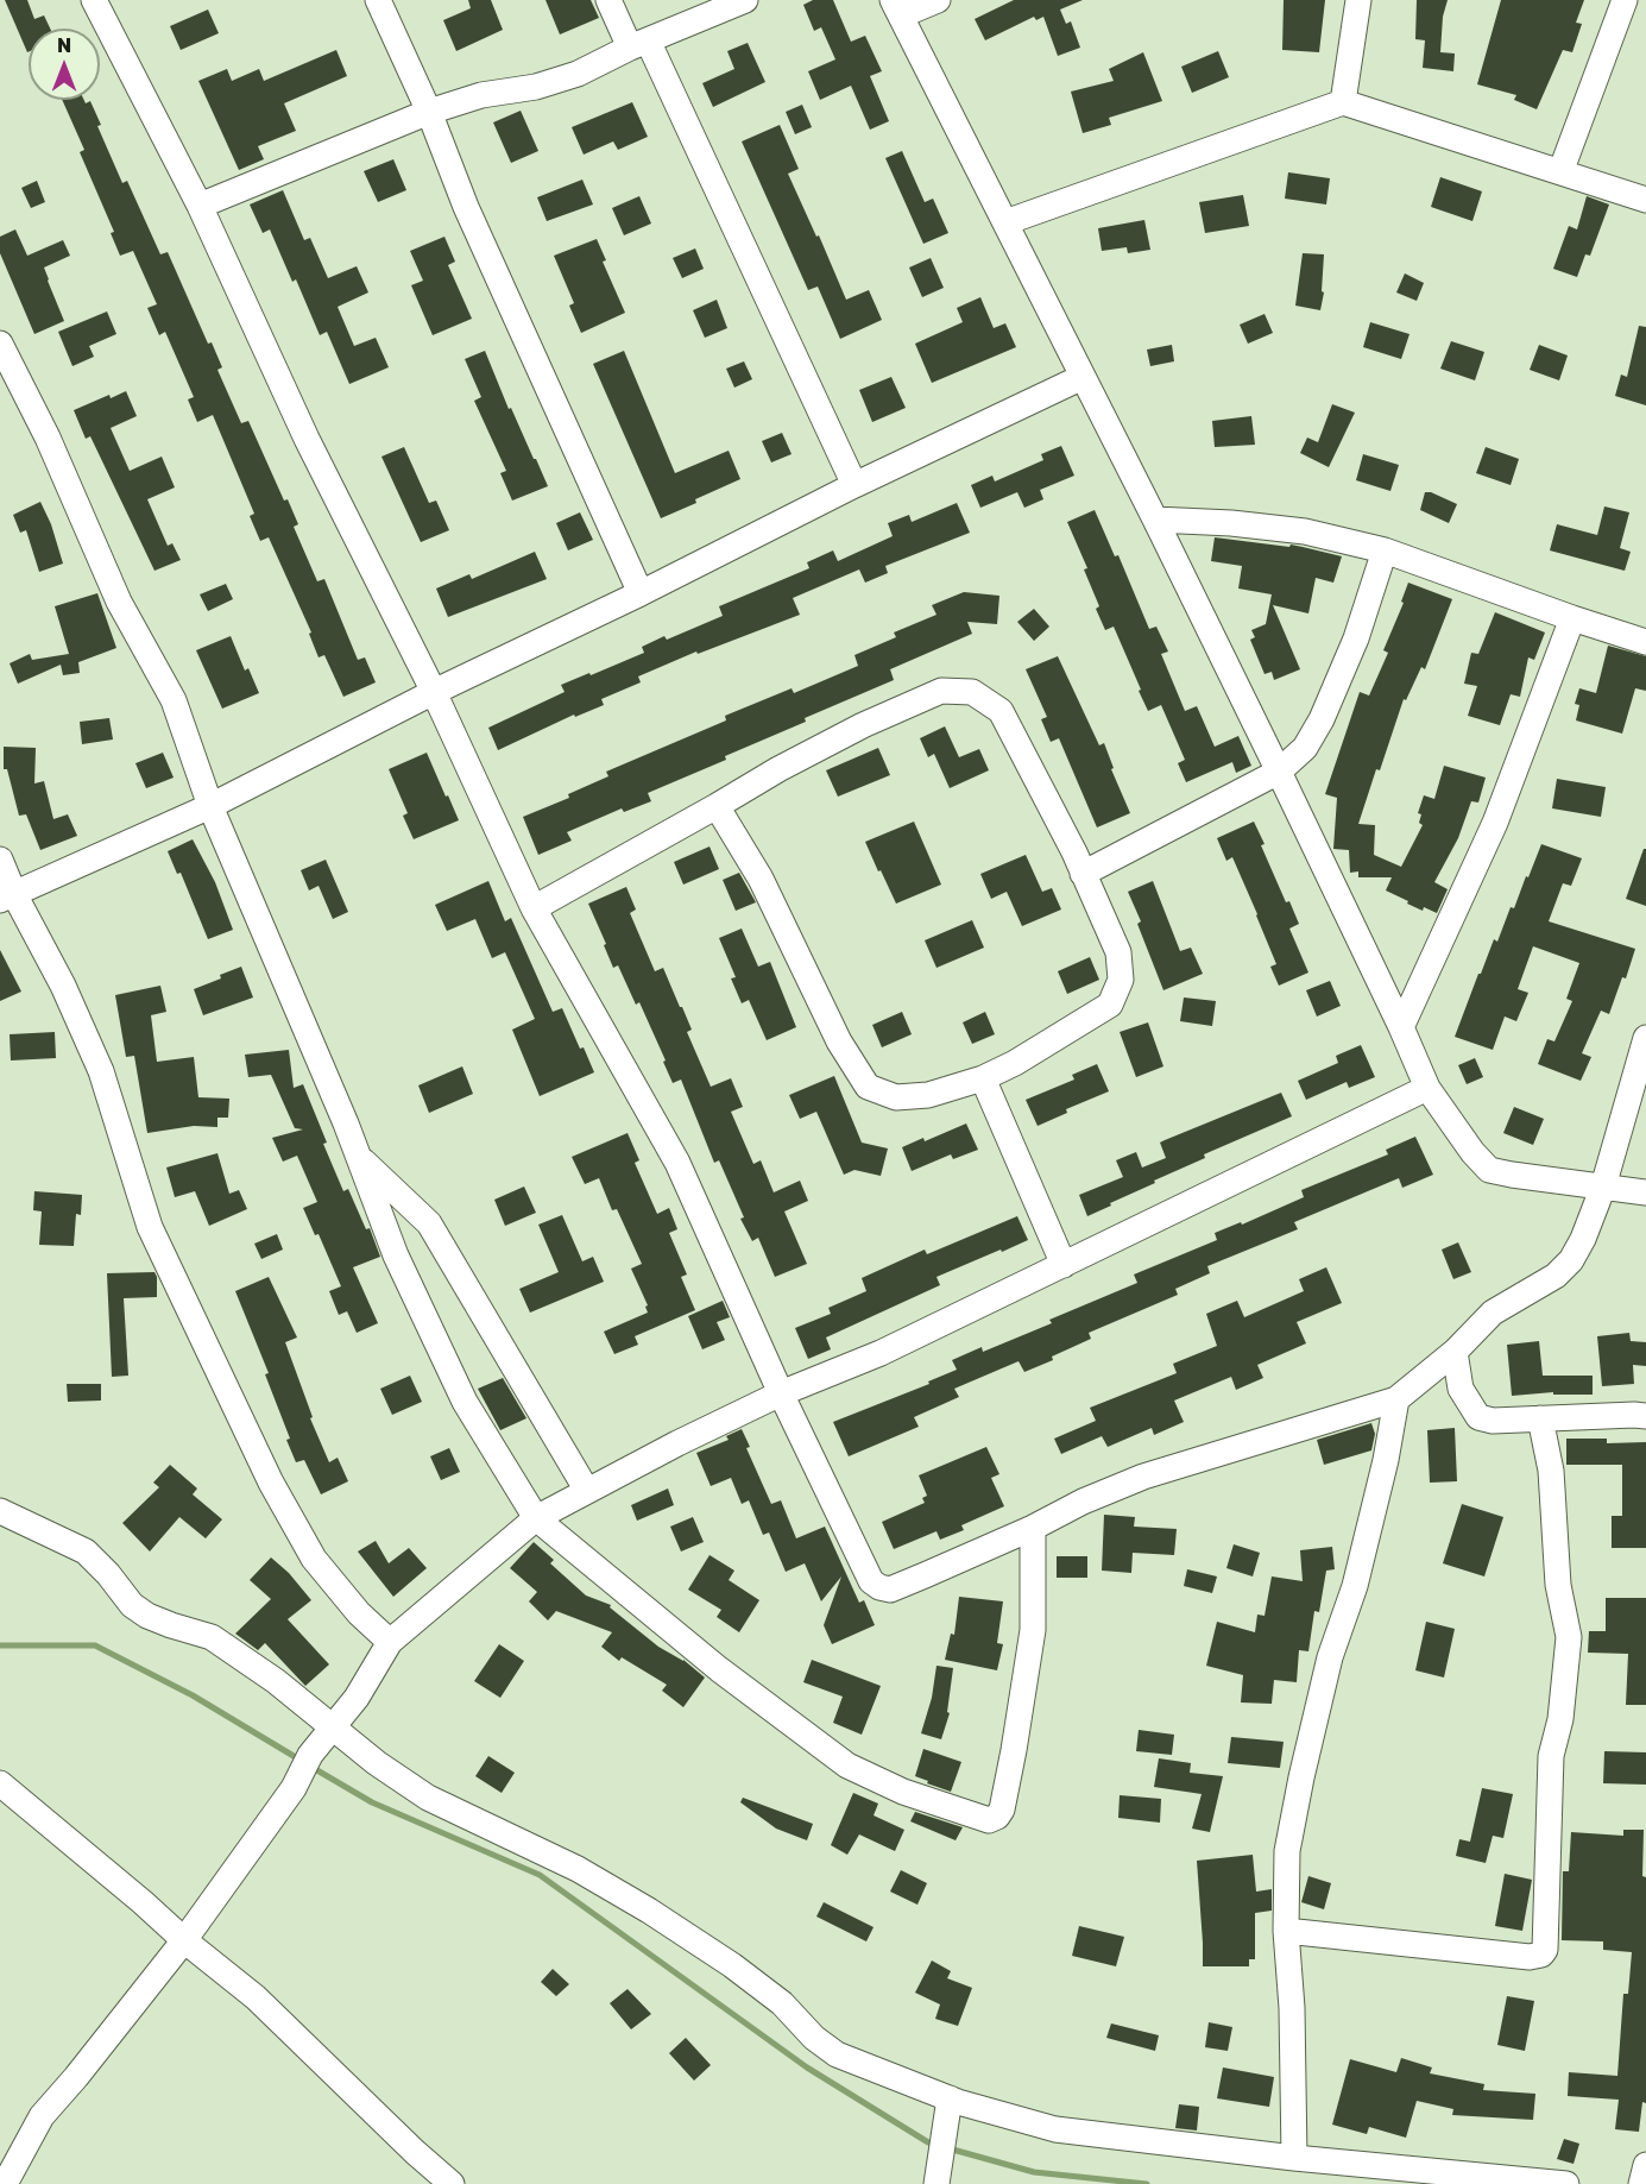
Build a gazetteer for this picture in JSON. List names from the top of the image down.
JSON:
{
  "north": "top"
}
